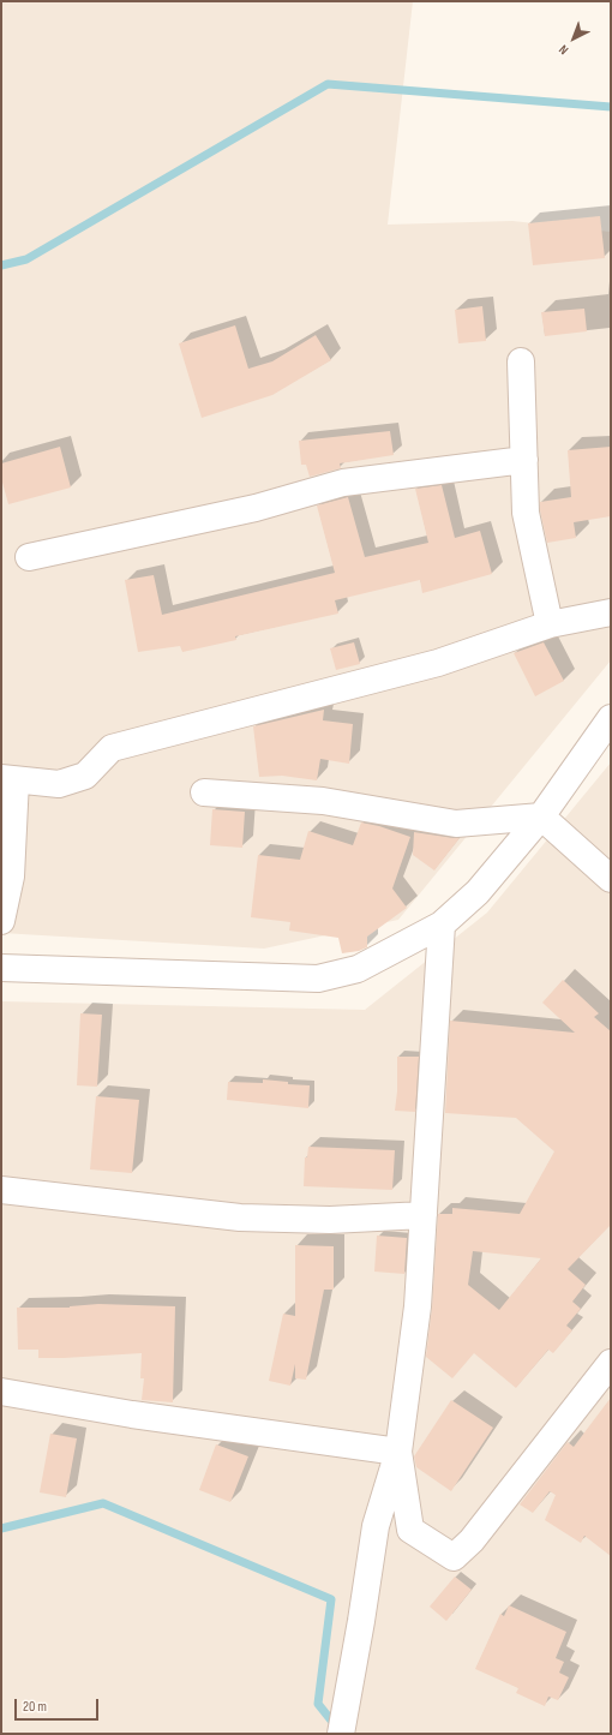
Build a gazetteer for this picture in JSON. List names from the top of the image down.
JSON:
{
  "scale_bar": "20 m",
  "north": "bottom left"
}
